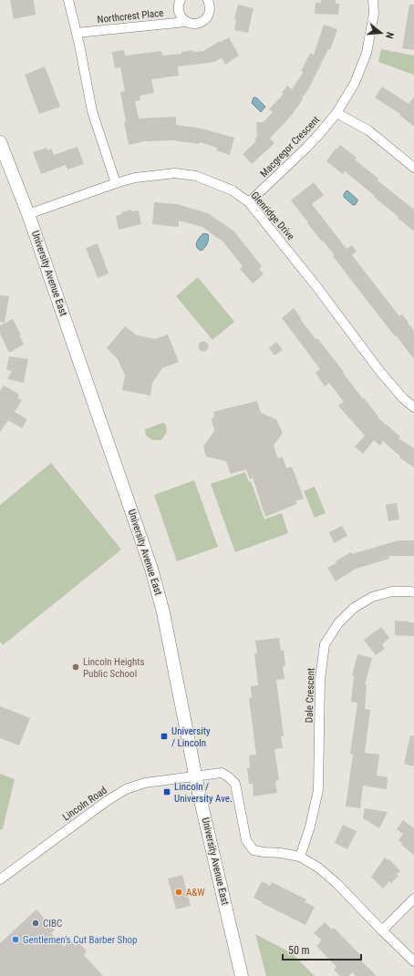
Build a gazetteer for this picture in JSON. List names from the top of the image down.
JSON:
{
  "streets": {
    "main road": ["University Avenue East"],
    "street": [
      "Northcrest Place",
      "Macgregor Crescent",
      "Glenridge Drive",
      "Dale Crescent",
      "Lincoln Road"
    ]
  },
  "crossings": [
    ["Macgregor Crescent", "Glenridge Drive"],
    ["Glenridge Drive", "University Avenue East"],
    ["University Avenue East", "Lincoln Road"]
  ],
  "places": {
    "other": [
      "Lincoln Heights Public School",
      "A&W",
      "CIBC",
      "Gentlemen's Cut Barber Shop"
    ],
    "transit": ["University / Lincoln", "Lincoln / University Ave."]
  },
  "scale_bar": "50 m",
  "north": "right"
}
